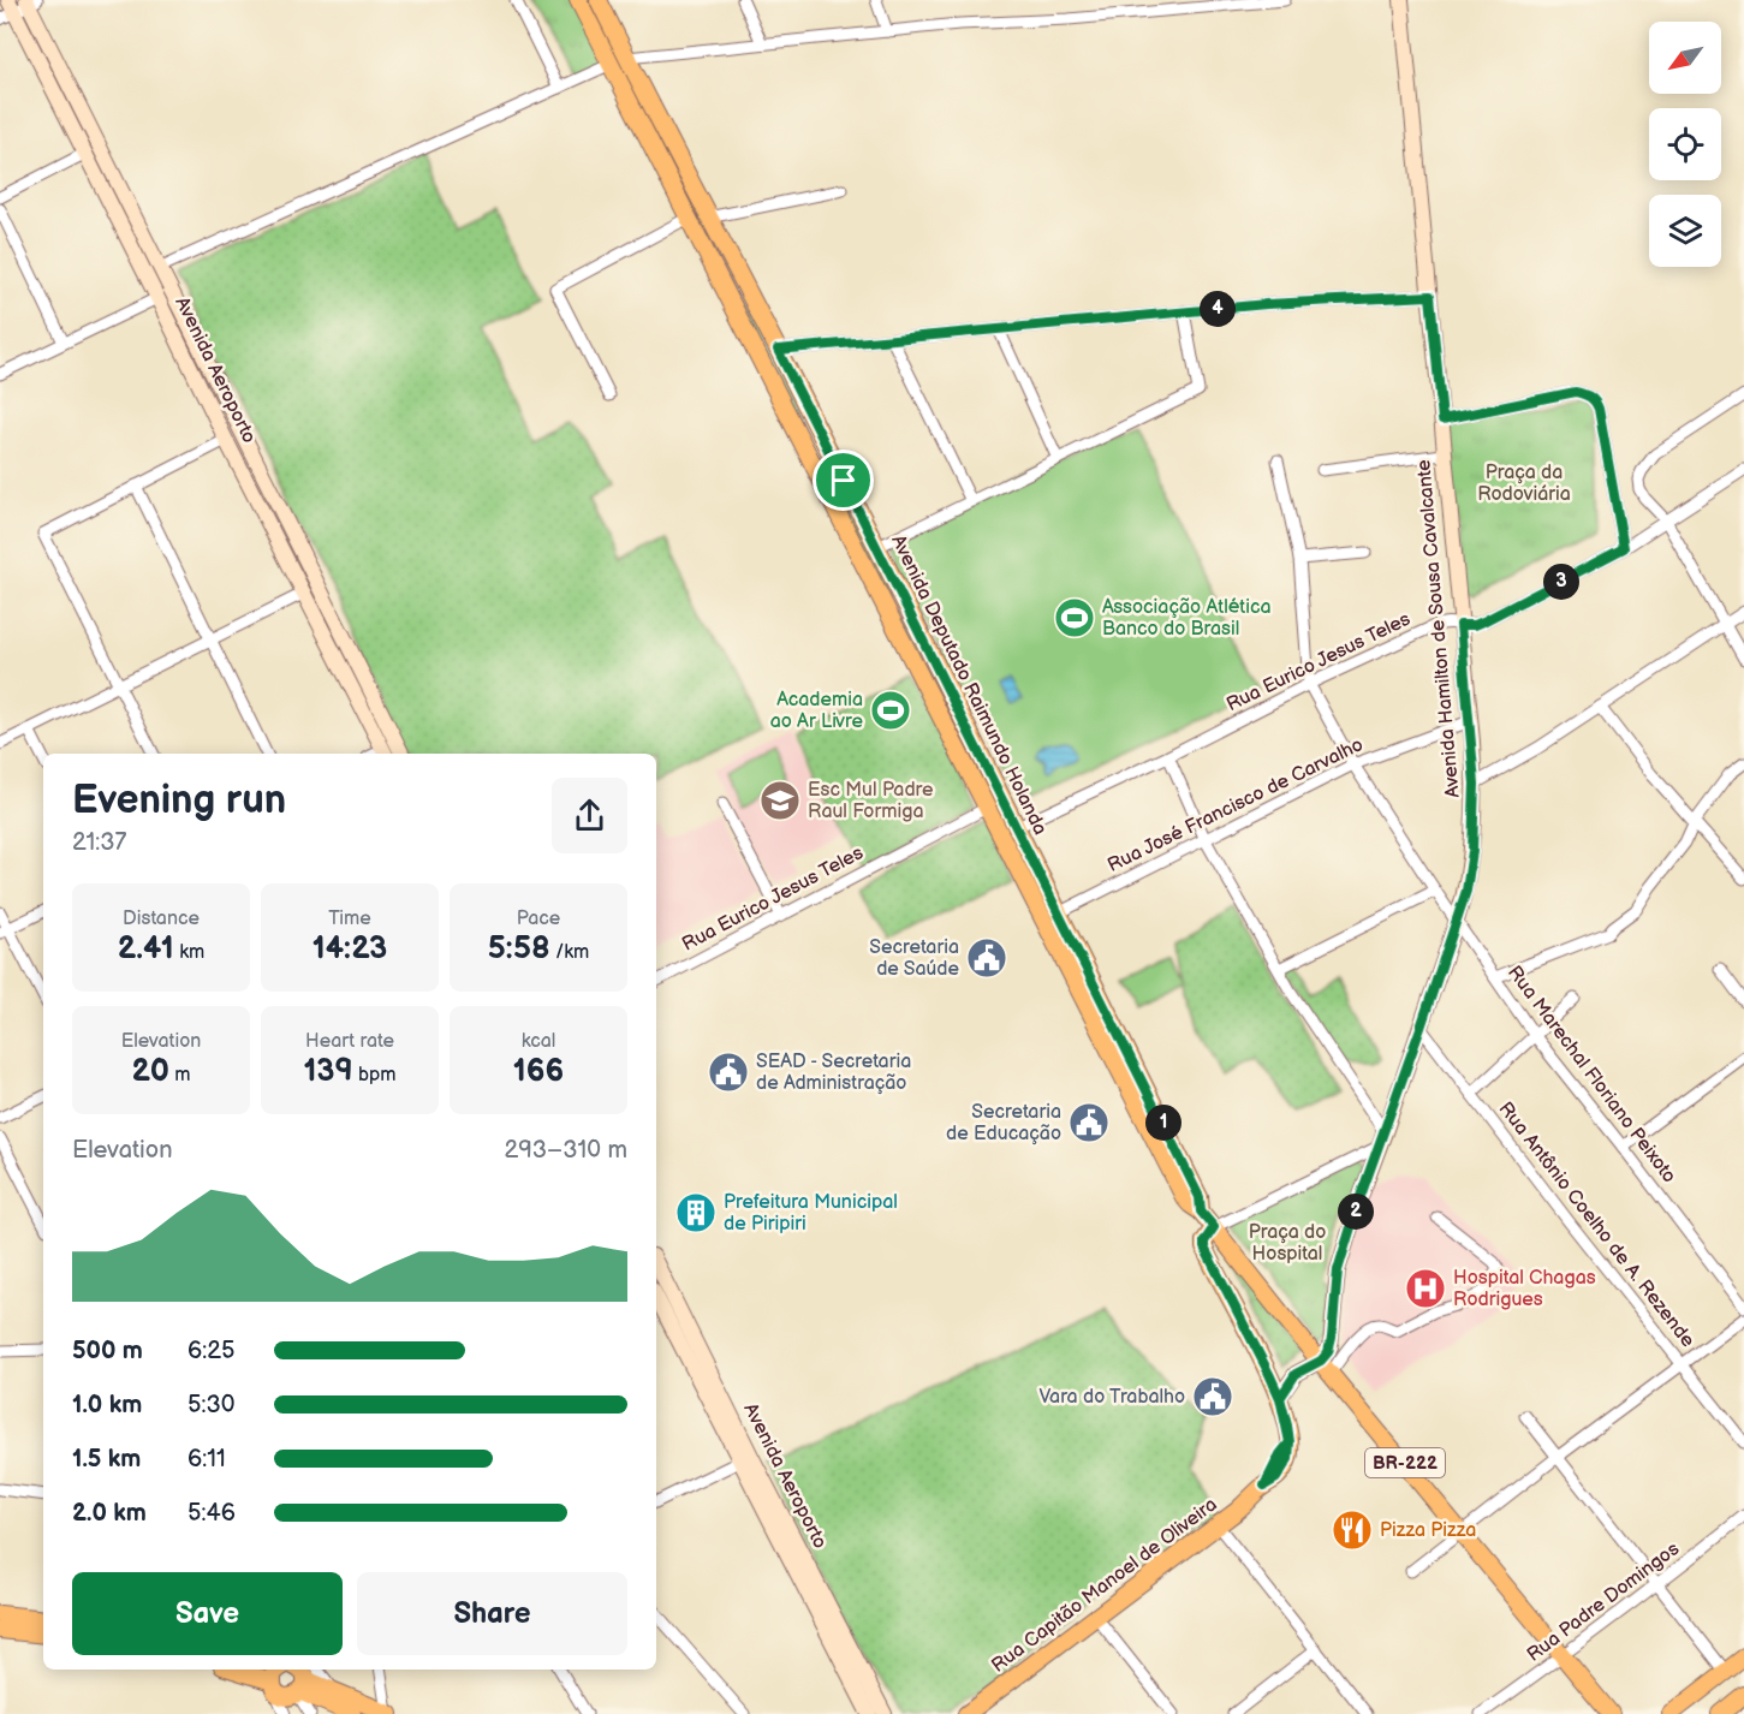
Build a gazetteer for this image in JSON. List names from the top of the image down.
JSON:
{
  "streets": {
    "main road": ["Avenida Deputado Raimundo Holanda", "BR-222", "Rua Capitão Manoel de Oliveira"],
    "street": [
      "Avenida Aeroporto",
      "Avenida Hamilton de Sousa Cavalcante",
      "Rua Eurico Jesus Teles",
      "Rua José Francisco de Carvalho",
      "Rua Marechal Floriano Peixoto",
      "Rua Antônio Coelho de A. Rezende",
      "Rua Padre Domingos"
    ]
  },
  "crossings": [
    ["Avenida Hamilton de Sousa Cavalcante", "Rua Eurico Jesus Teles"],
    ["Avenida Hamilton de Sousa Cavalcante", "Rua José Francisco de Carvalho"],
    ["Avenida Hamilton de Sousa Cavalcante", "Rua Marechal Floriano Peixoto"],
    ["Avenida Hamilton de Sousa Cavalcante", "Rua Antônio Coelho de A. Rezende"],
    ["Avenida Hamilton de Sousa Cavalcante", "BR-222"],
    ["Rua Eurico Jesus Teles", "Avenida Deputado Raimundo Holanda"],
    ["Rua Eurico Jesus Teles", "Rua Marechal Floriano Peixoto"],
    ["Avenida Deputado Raimundo Holanda", "Rua José Francisco de Carvalho"],
    ["Avenida Deputado Raimundo Holanda", "BR-222"],
    ["Rua José Francisco de Carvalho", "Rua Marechal Floriano Peixoto"],
    ["BR-222", "Rua Padre Domingos"]
  ],
  "parks": ["Praça da Rodoviária", "Praça do Hospital"],
  "places": {
    "sports": ["Associação Atlética Banco do Brasil", "Academia ao Ar Livre"],
    "school or university": ["Esc Mul Padre Raul Formiga"],
    "public building": [
      "Secretaria de Saúde",
      "SEAD - Secretaria de Administração",
      "Secretaria de Educação",
      "Vara do Trabalho"
    ],
    "building": ["Prefeitura Municipal de Piripiri"],
    "hospital": ["Hospital Chagas Rodrigues"],
    "restaurant": ["Pizza Pizza"]
  },
  "north": "bottom left",
  "page": {
    "pins": [
      "4",
      "3",
      "1",
      "2"
    ],
    "heading": ["Evening run", "21:37"],
    "stats": [
      ["Distance", "2.41 km"],
      ["Time", "14:23"],
      ["Pace", "5:58 /km"],
      ["Elevation", "20 m"],
      ["Heart rate", "139 bpm"],
      ["kcal", "166"]
    ],
    "chart": ["Elevation", "293–310 m"],
    "list": [
      {
        "name": "500 m",
        "note": "6:25"
      },
      {
        "name": "1.0 km",
        "note": "5:30"
      },
      {
        "name": "1.5 km",
        "note": "6:11"
      },
      {
        "name": "2.0 km",
        "note": "5:46"
      }
    ],
    "buttons": ["Save", "Share"]
  }
}
